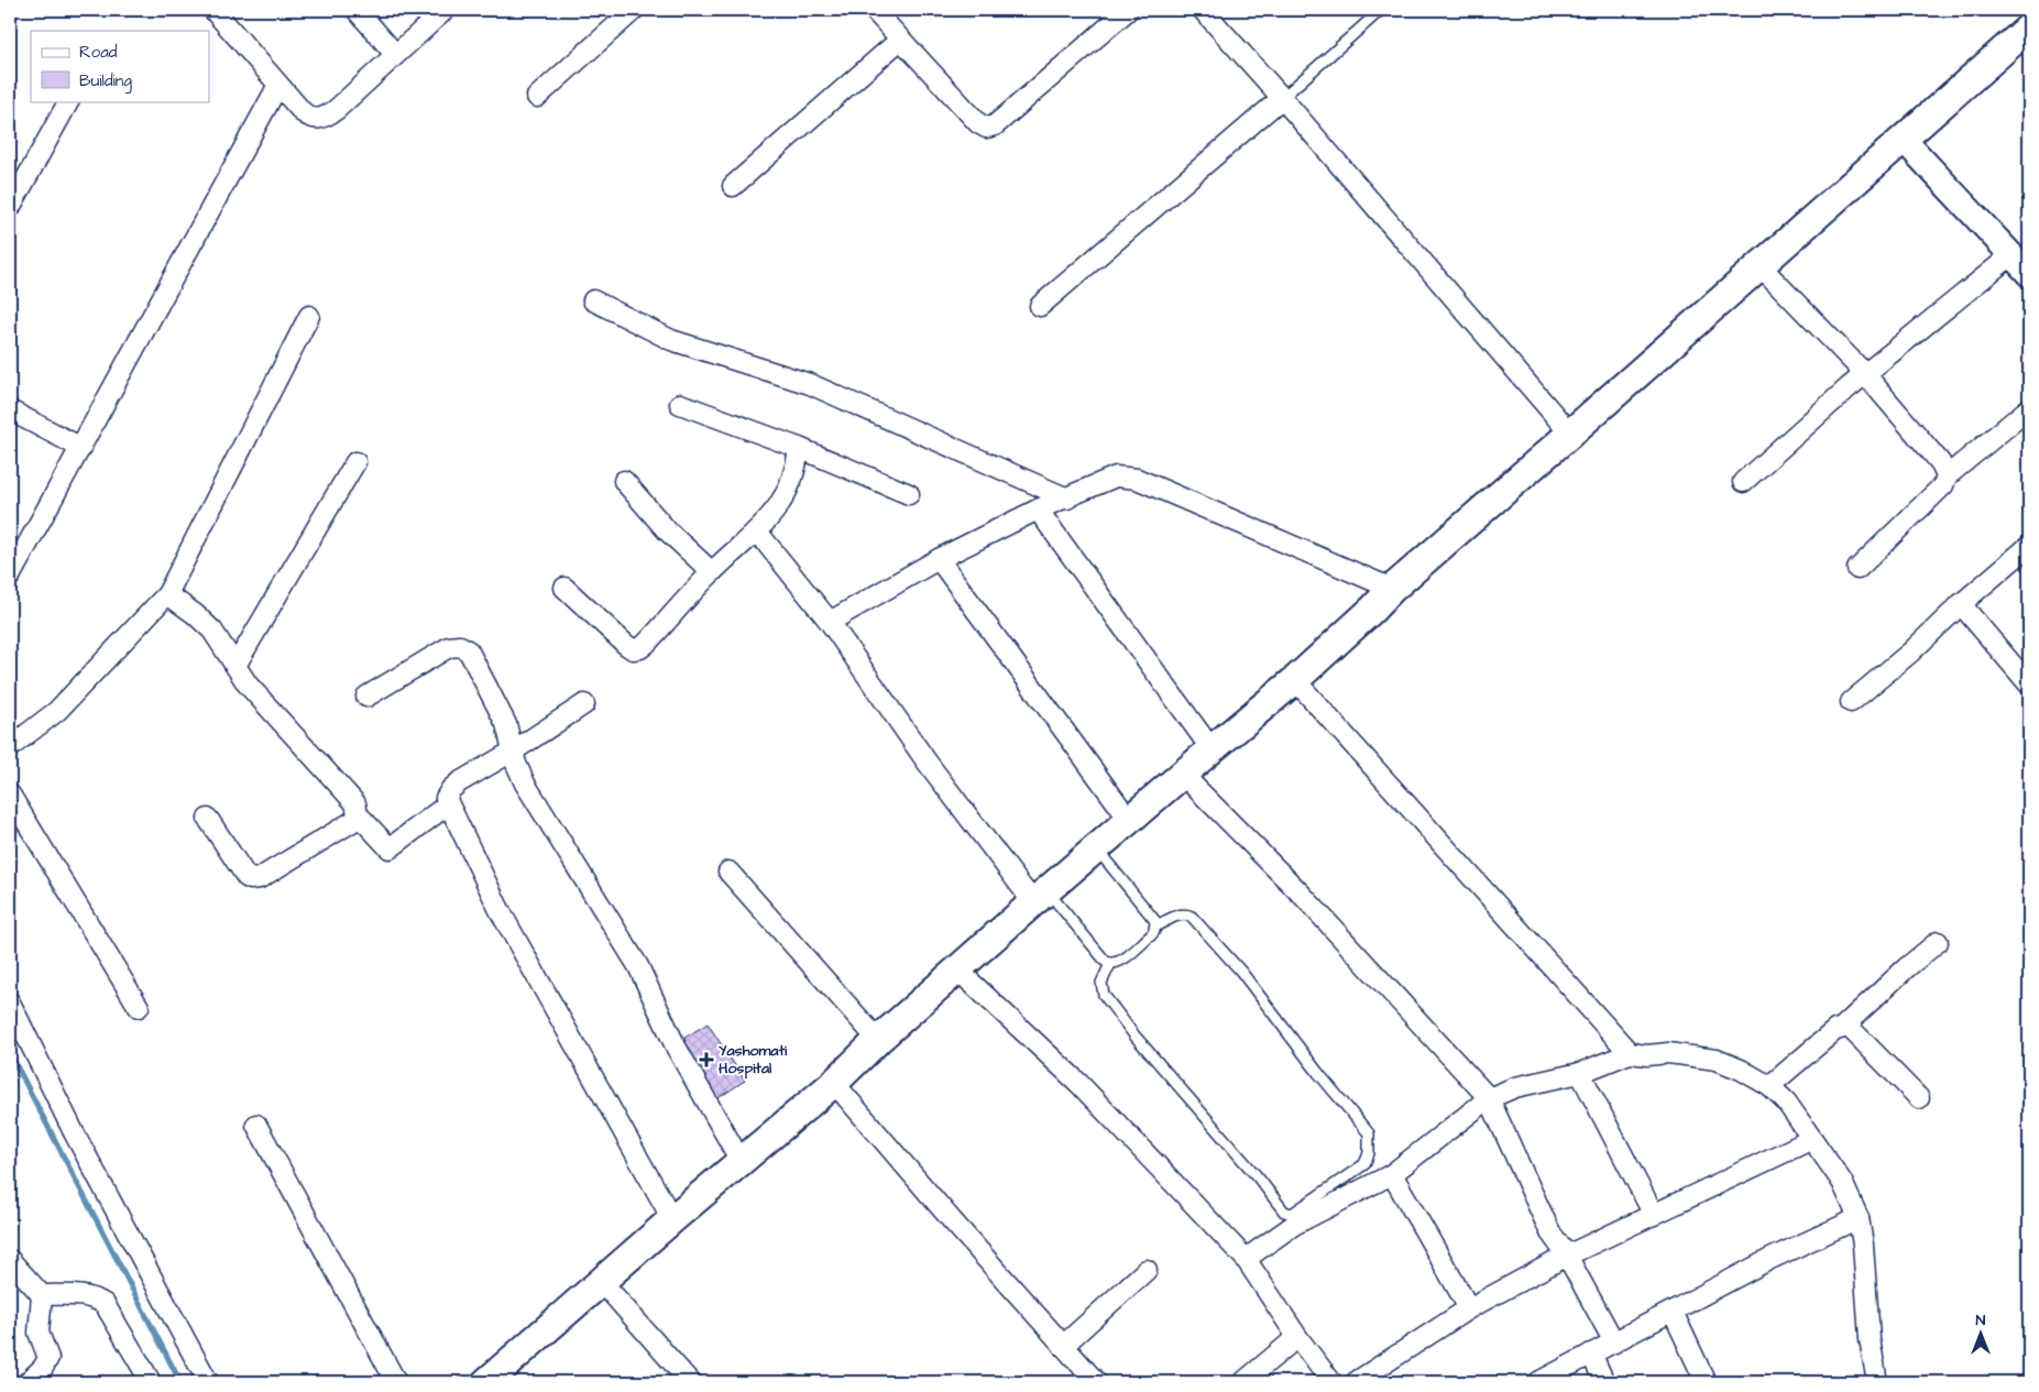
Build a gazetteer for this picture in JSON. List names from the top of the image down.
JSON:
{
  "places": {
    "health": ["Yashomati Hospital"]
  },
  "legend": ["Road", "Building"],
  "north": "top"
}
